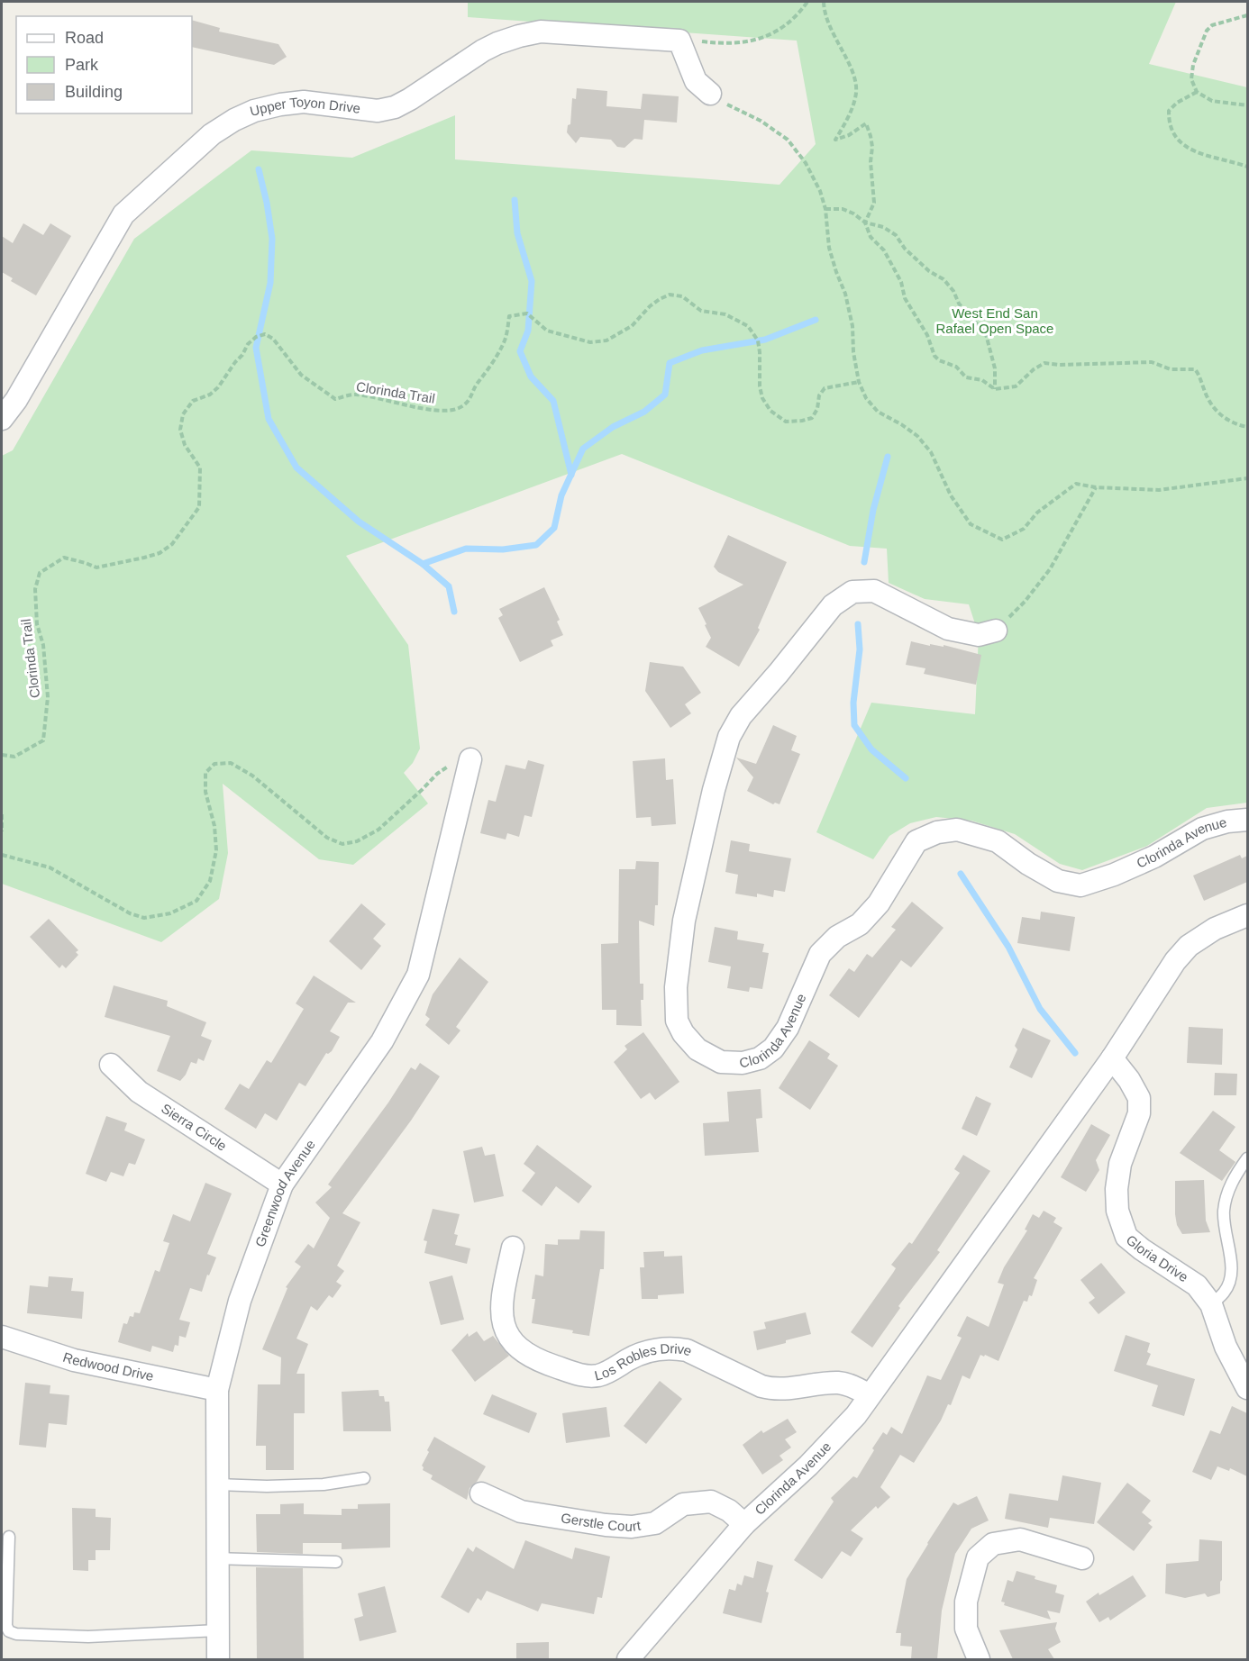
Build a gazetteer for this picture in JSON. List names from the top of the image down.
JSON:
{
  "streets": {
    "street": [
      "Upper Toyon Drive",
      "Clorinda Avenue",
      "Sierra Circle",
      "Greenwood Avenue",
      "Gloria Drive",
      "Los Robles Drive",
      "Redwood Drive",
      "Gerstle Court"
    ],
    "path": ["Clorinda Trail"]
  },
  "crossings": [
    ["Clorinda Avenue", "Gloria Drive"],
    ["Clorinda Avenue", "Los Robles Drive"],
    ["Clorinda Avenue", "Gerstle Court"],
    ["Sierra Circle", "Greenwood Avenue"],
    ["Greenwood Avenue", "Redwood Drive"]
  ],
  "parks": ["West End San Rafael Open Space"],
  "legend": ["Road", "Park", "Building"]
}
